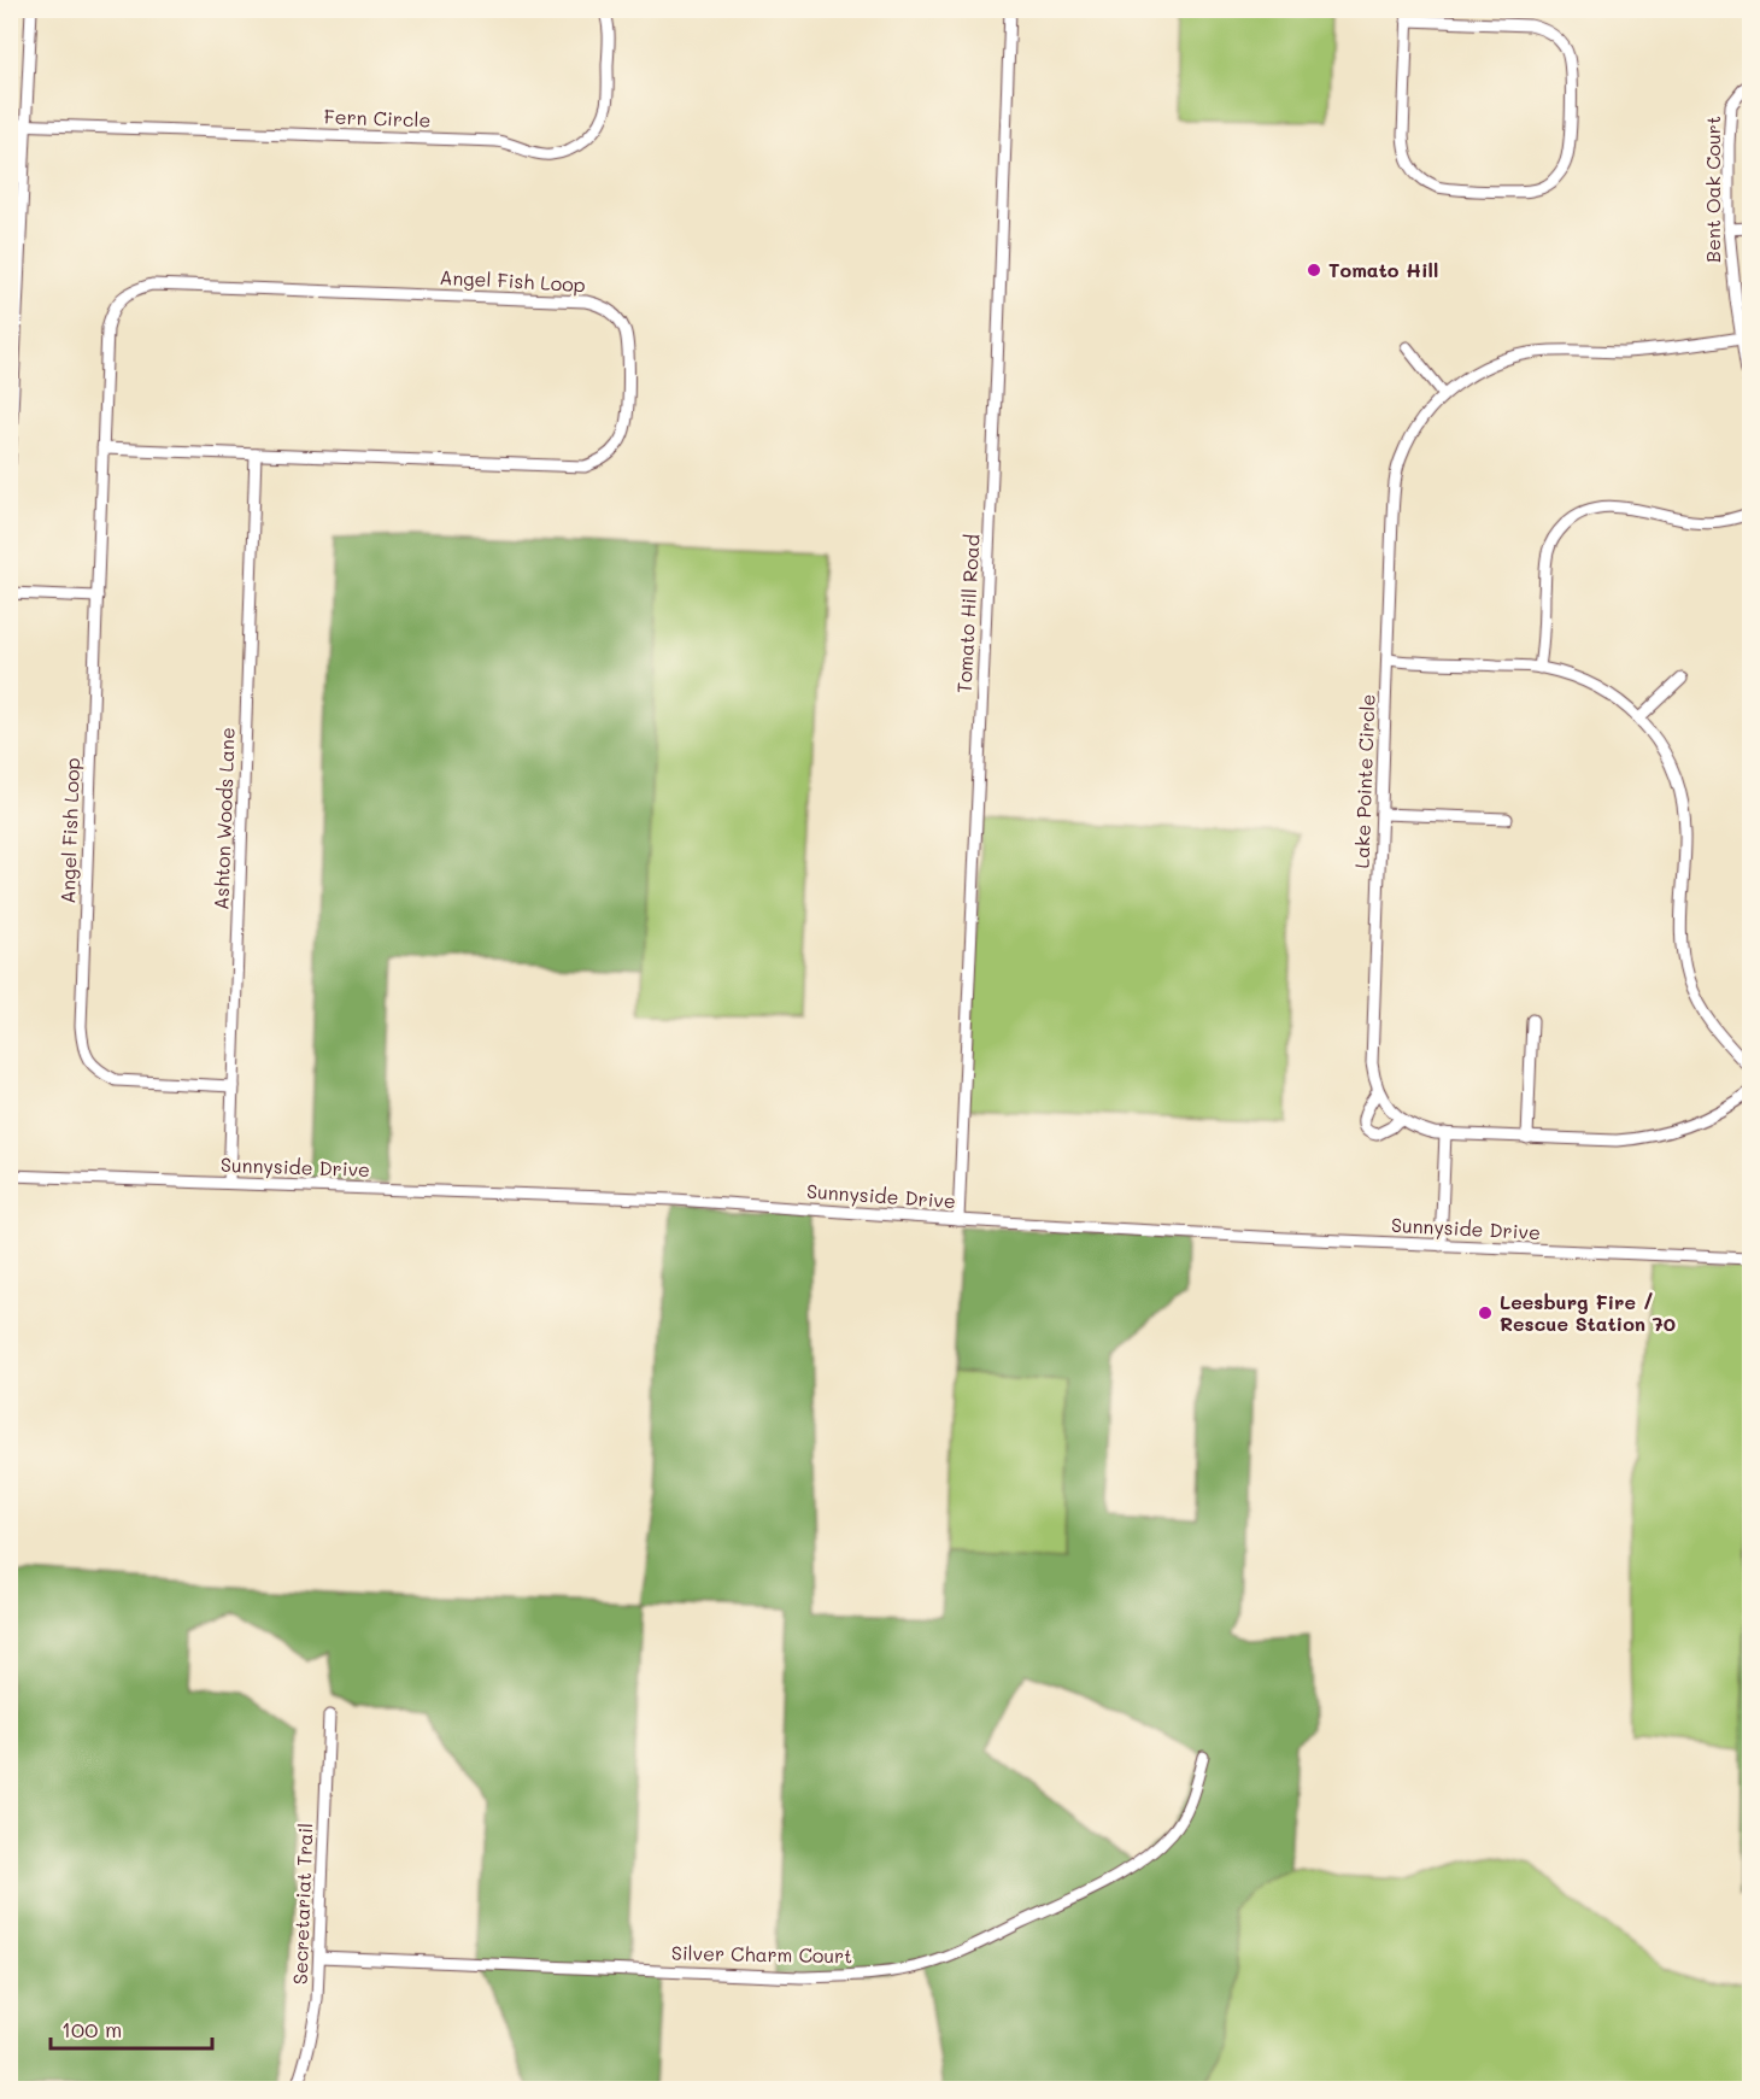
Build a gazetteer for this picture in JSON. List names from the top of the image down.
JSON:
{
  "streets": {
    "street": [
      "Fern Circle",
      "Bent Oak Court",
      "Angel Fish Loop",
      "Tomato Hill Road",
      "Lake Pointe Circle",
      "Ashton Woods Lane",
      "Sunnyside Drive",
      "Secretariat Trail",
      "Silver Charm Court"
    ]
  },
  "crossings": [
    ["Bent Oak Court", "Lake Pointe Circle"],
    ["Angel Fish Loop", "Ashton Woods Lane"],
    ["Tomato Hill Road", "Sunnyside Drive"],
    ["Ashton Woods Lane", "Sunnyside Drive"],
    ["Secretariat Trail", "Silver Charm Court"]
  ],
  "places": ["Tomato Hill", "Leesburg Fire / Rescue Station 70"],
  "scale_bar": "100 m"
}
